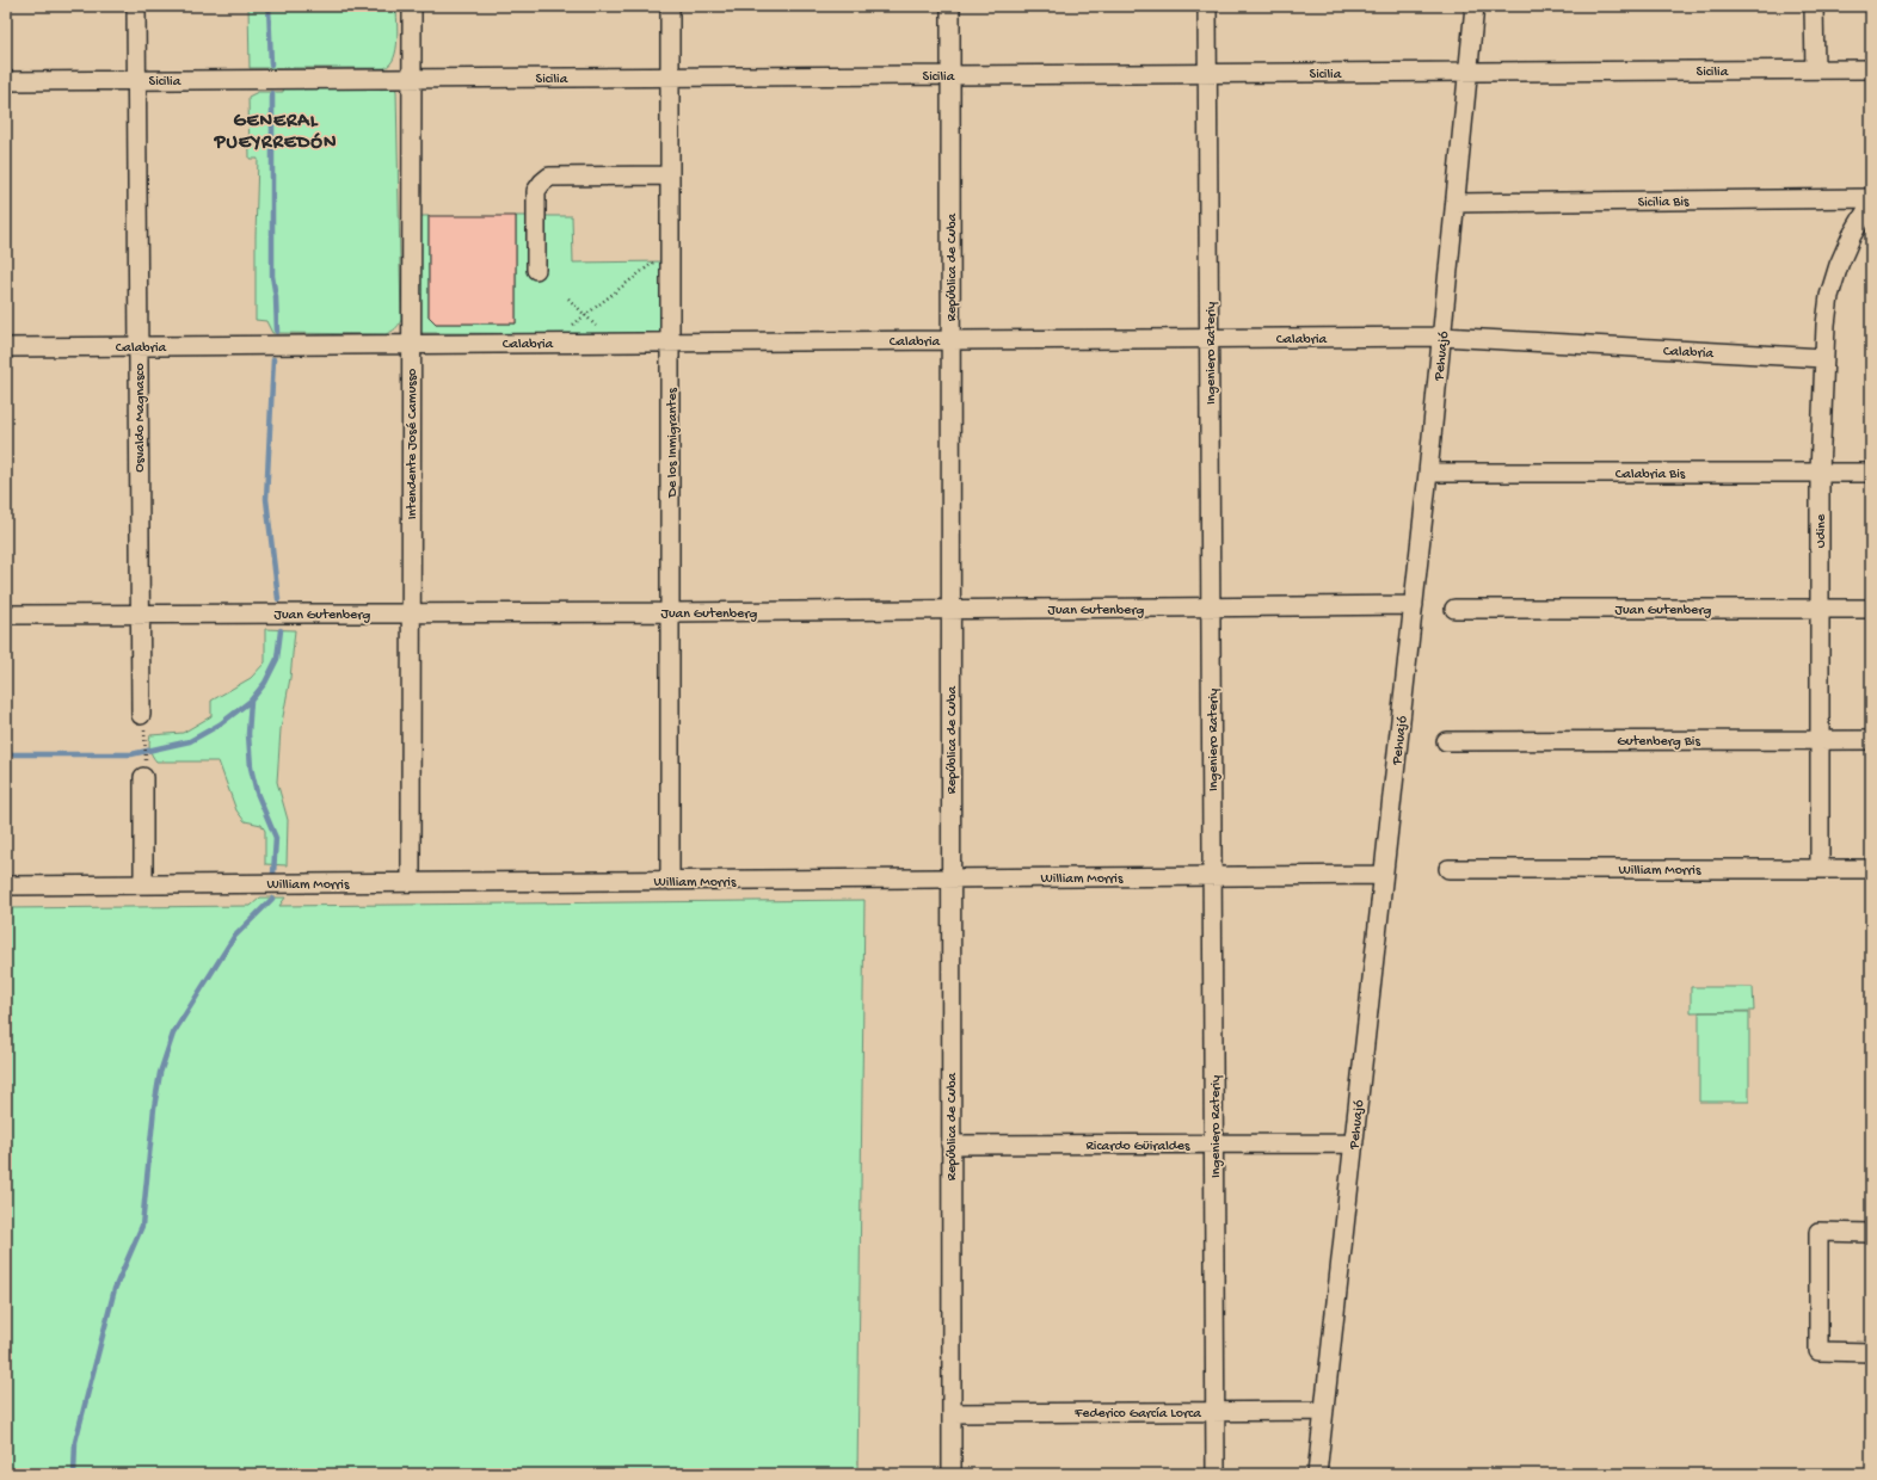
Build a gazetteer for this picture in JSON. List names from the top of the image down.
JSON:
{
  "streets": {
    "street": [
      "Sicilia",
      "Sicilia Bis",
      "República de Cuba",
      "Calabria",
      "Ingeniero Rateriy",
      "Pehuajó",
      "Osvaldo Magnasco",
      "De los Inmigrantes",
      "Intendente José Camusso",
      "Calabria Bis",
      "Udine",
      "Juan Gutenberg",
      "Gutenberg Bis",
      "William Morris",
      "Ricardo Güiraldes",
      "Federico García Lorca"
    ]
  },
  "crossings": [
    ["Sicilia", "República de Cuba"],
    ["Sicilia", "Ingeniero Rateriy"],
    ["Sicilia", "Pehuajó"],
    ["Sicilia", "Osvaldo Magnasco"],
    ["Sicilia", "De los Inmigrantes"],
    ["Sicilia", "Intendente José Camusso"],
    ["Sicilia Bis", "Pehuajó"],
    ["República de Cuba", "Calabria"],
    ["República de Cuba", "Juan Gutenberg"],
    ["República de Cuba", "William Morris"],
    ["República de Cuba", "Ricardo Güiraldes"],
    ["República de Cuba", "Federico García Lorca"],
    ["Calabria", "Ingeniero Rateriy"],
    ["Calabria", "Pehuajó"],
    ["Calabria", "Osvaldo Magnasco"],
    ["Calabria", "De los Inmigrantes"],
    ["Calabria", "Intendente José Camusso"],
    ["Calabria", "Udine"],
    ["Ingeniero Rateriy", "Juan Gutenberg"],
    ["Ingeniero Rateriy", "William Morris"],
    ["Ingeniero Rateriy", "Ricardo Güiraldes"],
    ["Ingeniero Rateriy", "Federico García Lorca"],
    ["Pehuajó", "Calabria Bis"],
    ["Pehuajó", "Juan Gutenberg"],
    ["Pehuajó", "William Morris"],
    ["Pehuajó", "Ricardo Güiraldes"],
    ["Pehuajó", "Federico García Lorca"],
    ["Osvaldo Magnasco", "Juan Gutenberg"],
    ["De los Inmigrantes", "Juan Gutenberg"],
    ["De los Inmigrantes", "William Morris"],
    ["Intendente José Camusso", "Juan Gutenberg"],
    ["Intendente José Camusso", "William Morris"],
    ["Calabria Bis", "Udine"],
    ["Udine", "Juan Gutenberg"],
    ["Udine", "Gutenberg Bis"],
    ["Udine", "William Morris"]
  ],
  "districts": ["GENERAL PUEYRREDÓN"]
}
